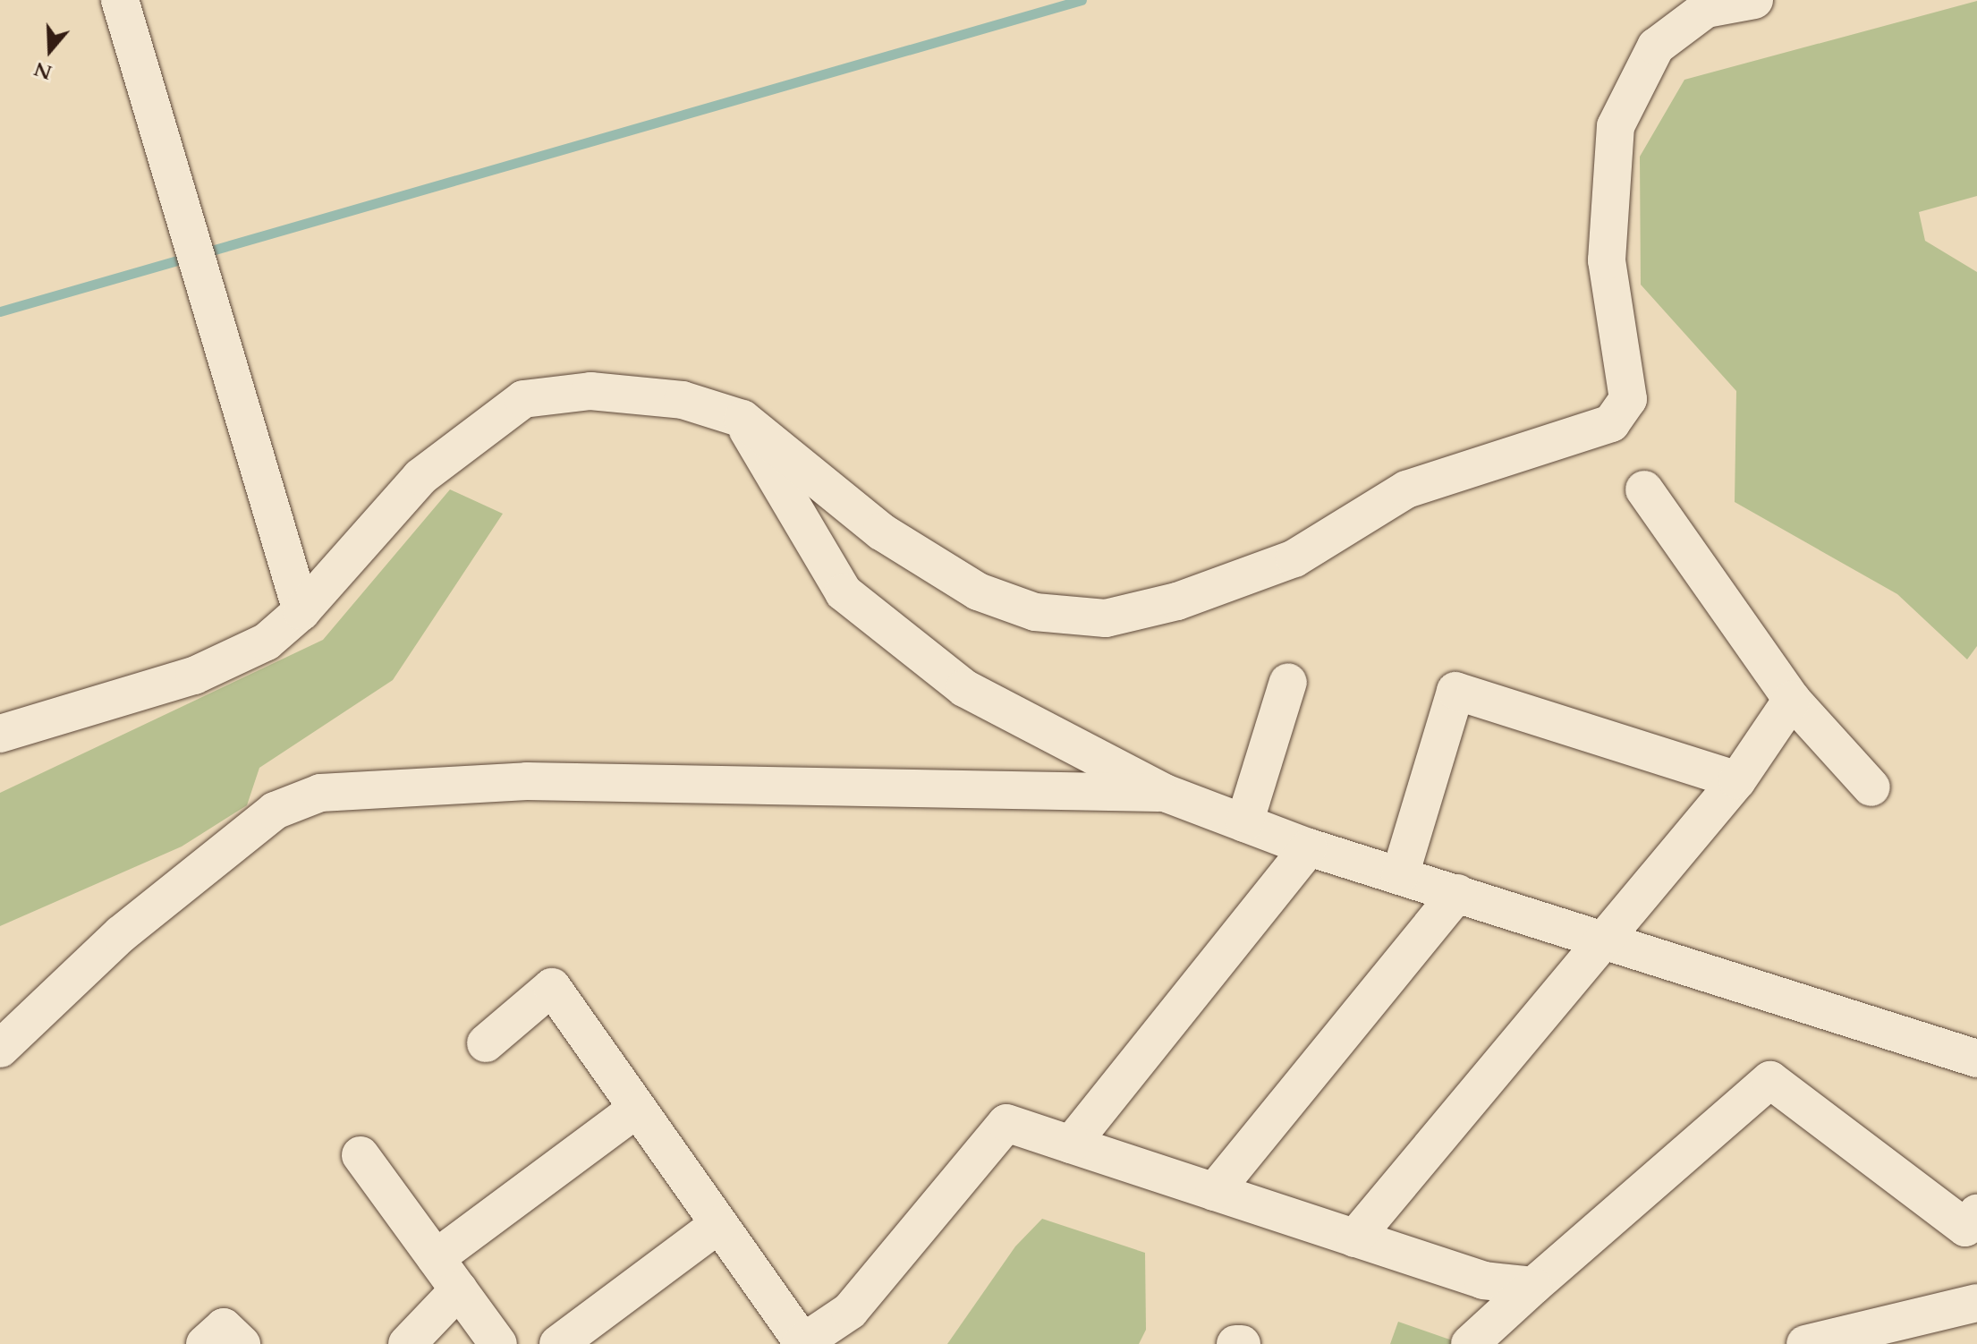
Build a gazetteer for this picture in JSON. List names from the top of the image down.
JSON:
{
  "north": "bottom"
}
